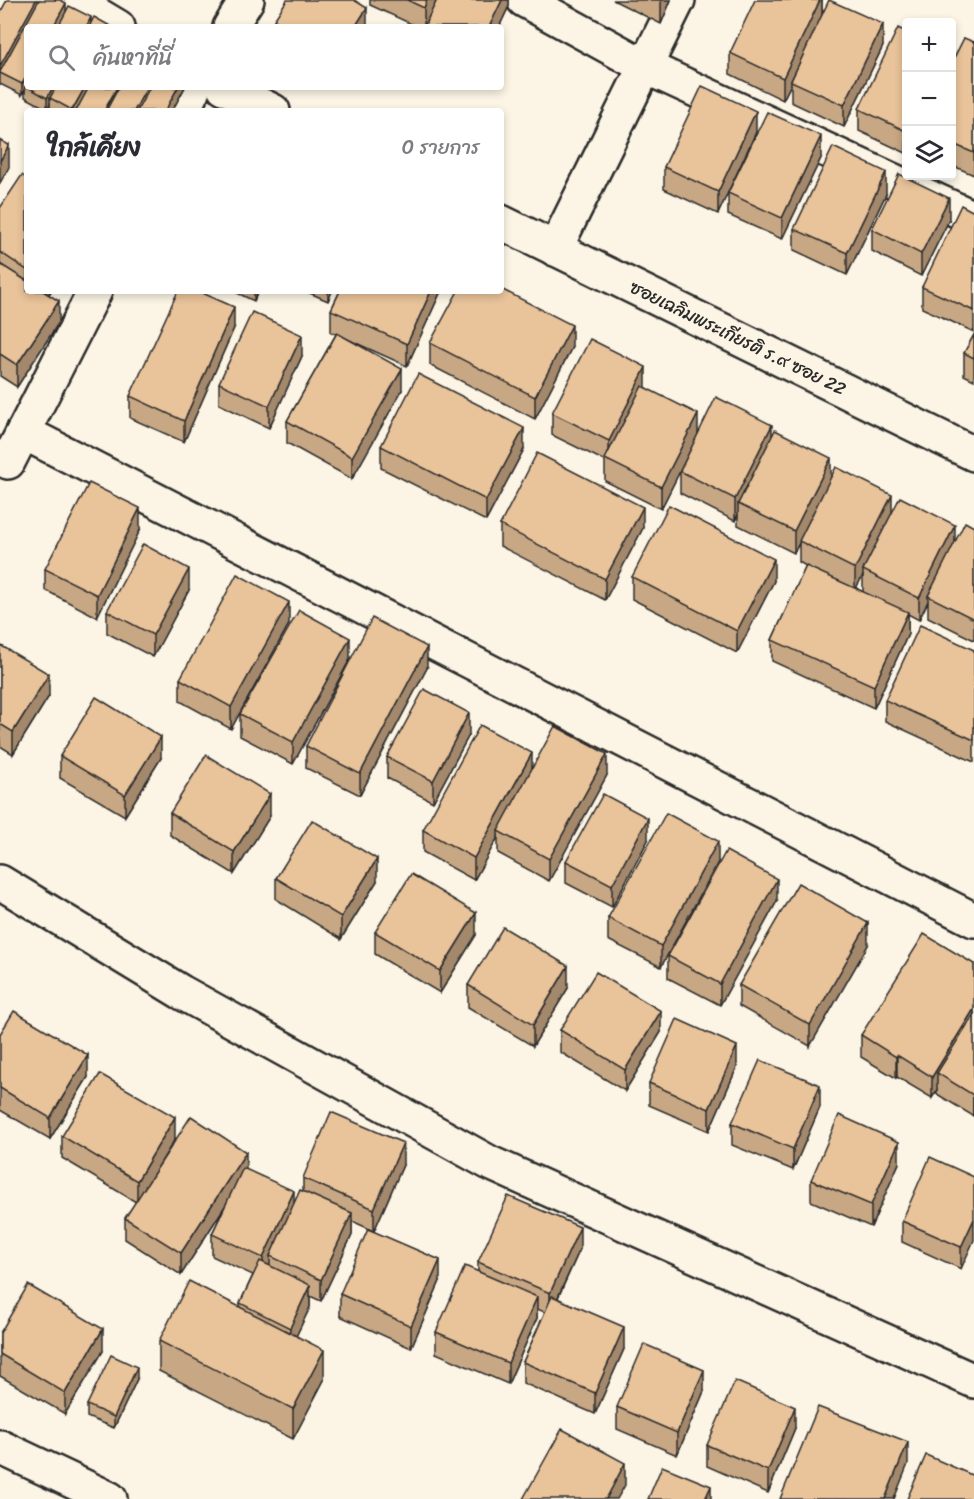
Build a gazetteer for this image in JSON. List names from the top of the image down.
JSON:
{
  "streets": {
    "street": ["ซอยเฉลิมพระเกียรติ ร.๙ ซอย 22"]
  },
  "page": {
    "map_buttons": ["+", "−"],
    "search": "ค้นหาที่นี่",
    "heading": ["ใกล้เคียง", "0 รายการ"]
  }
}
